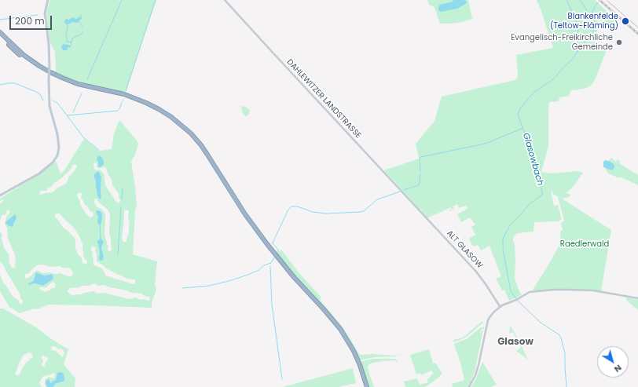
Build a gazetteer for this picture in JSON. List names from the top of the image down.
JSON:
{
  "streets": {
    "street": ["DAHLEWITZER LANDSTRASSE", "ALT GLASOW"]
  },
  "crossings": [
    ["DAHLEWITZER LANDSTRASSE", "ALT GLASOW"]
  ],
  "districts": ["Glasow"],
  "water": ["Glasowbach"],
  "parks": ["Raedlerwald"],
  "places": ["Blankenfelde (Teltow-Fläming)", "Evangelisch-Freikirchliche Gemeinde"],
  "scale_bar": "200 m",
  "north": "bottom right"
}
